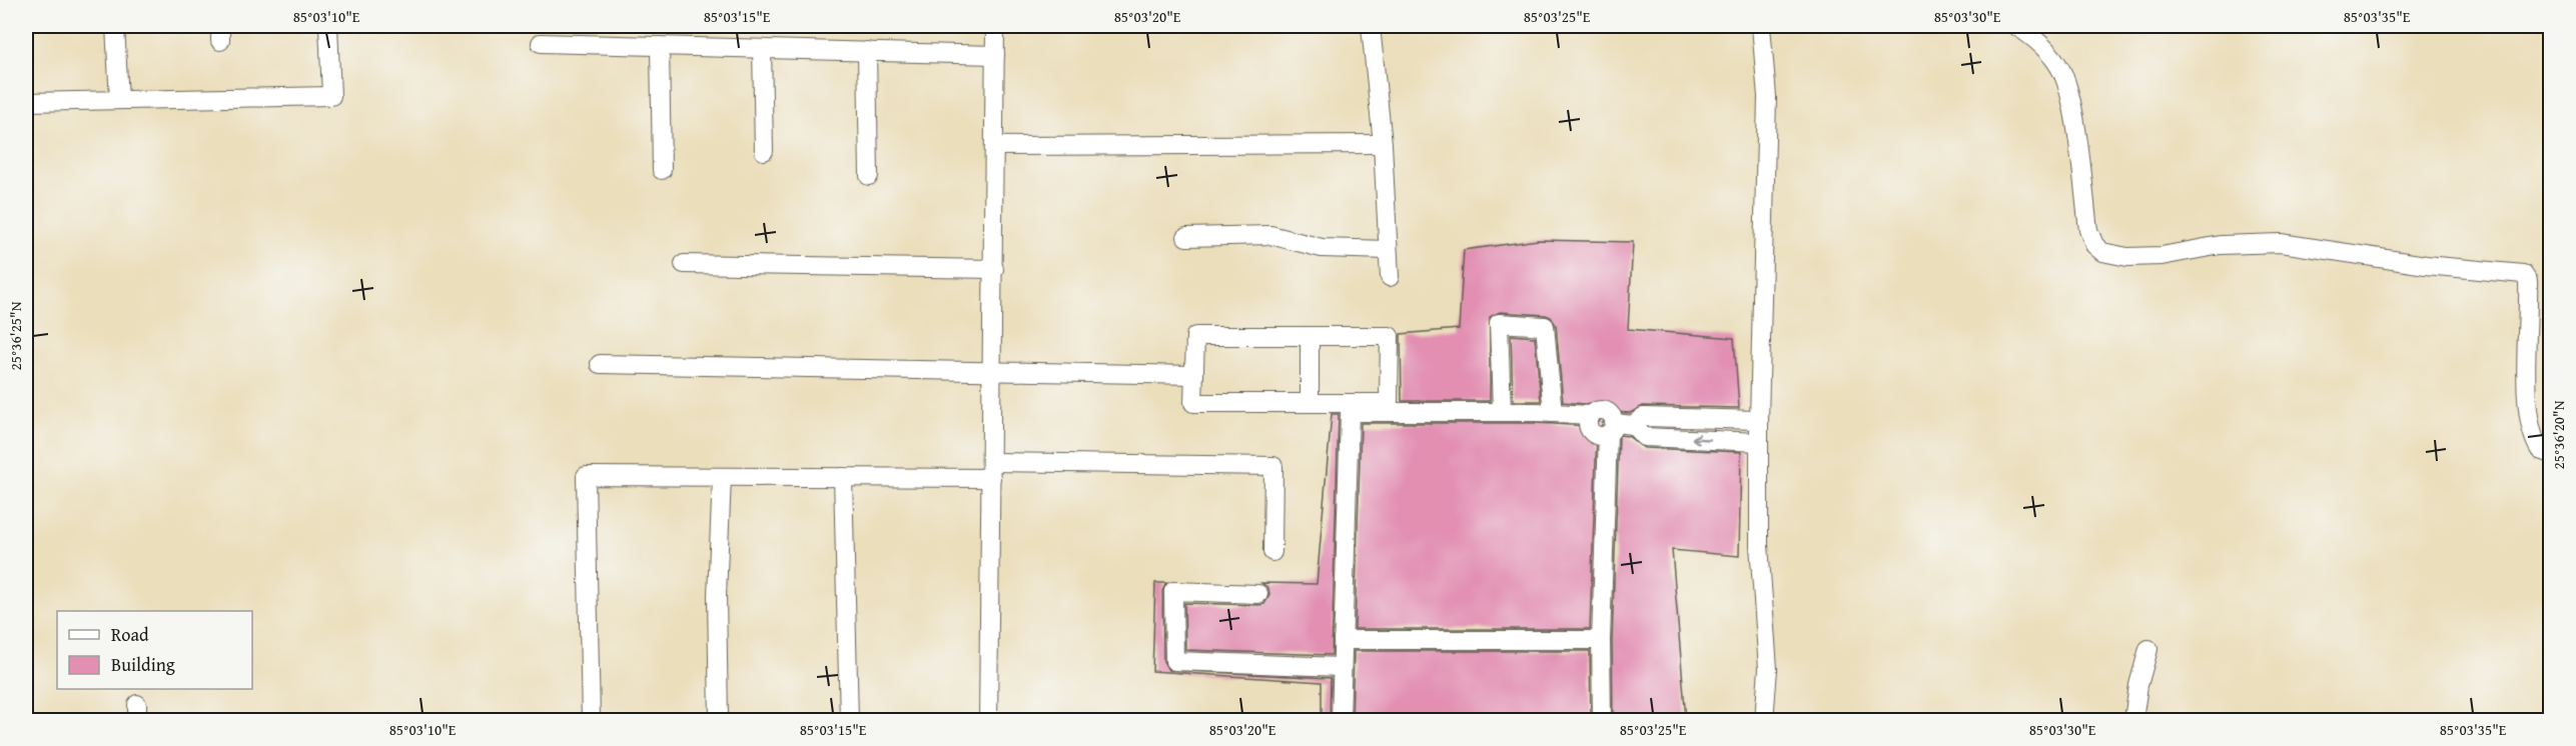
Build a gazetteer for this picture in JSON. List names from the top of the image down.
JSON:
{
  "legend": ["Road", "Building"],
  "coordinates": [
    "85°03'10\"E",
    "85°03'15\"E",
    "85°03'20\"E",
    "85°03'25\"E",
    "85°03'30\"E",
    "85°03'35\"E",
    "25°36'25\"N",
    "25°36'20\"N"
  ]
}
